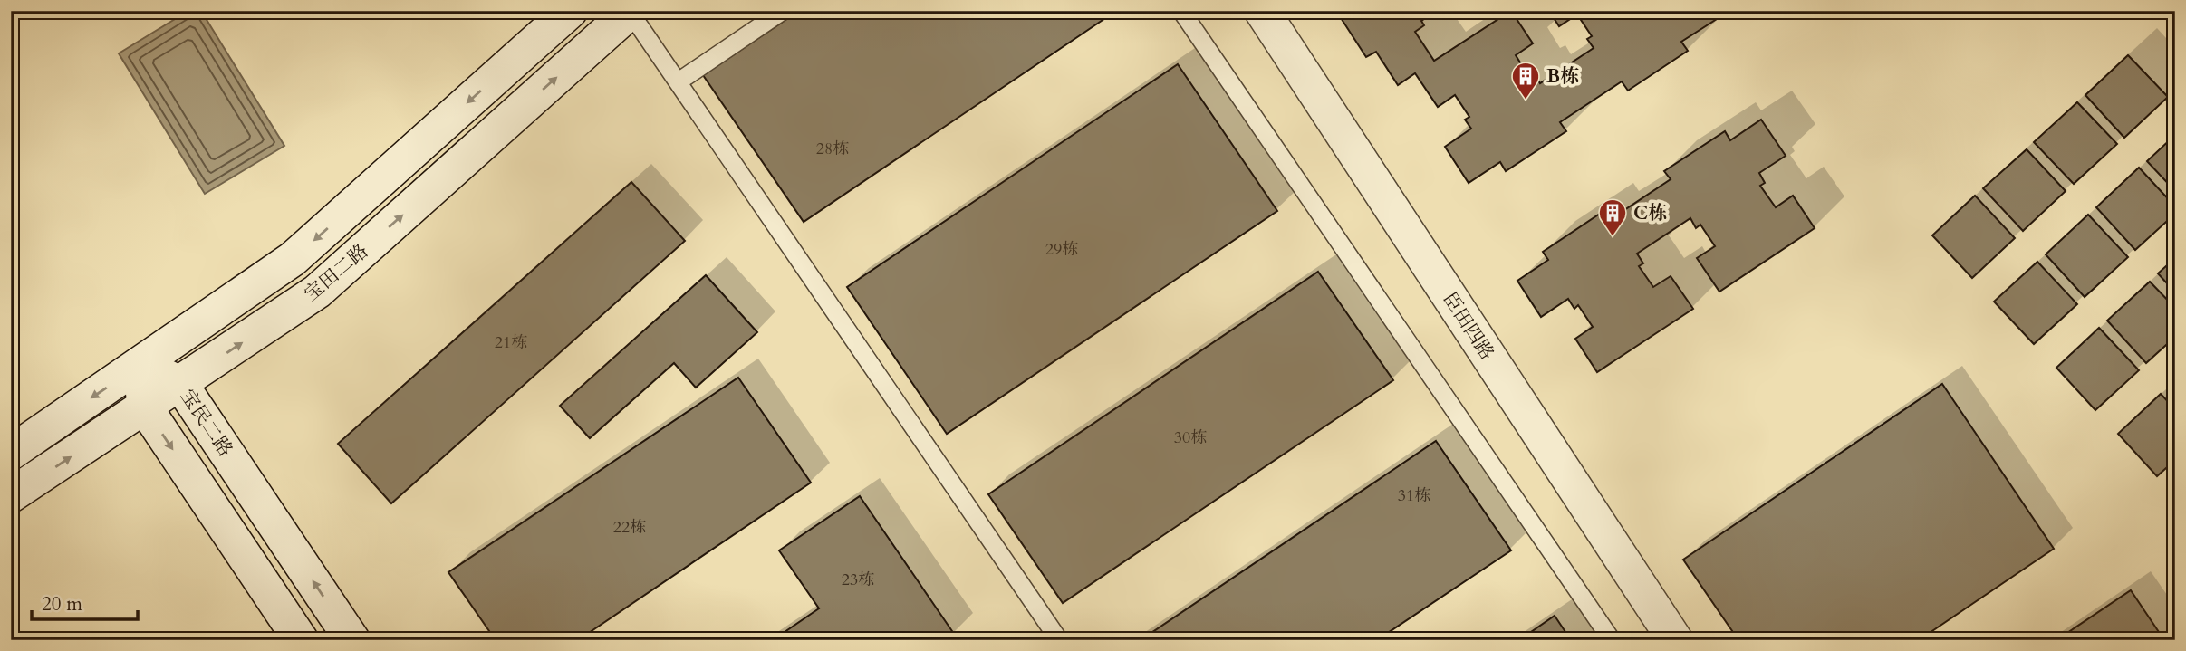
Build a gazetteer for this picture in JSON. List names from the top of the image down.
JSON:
{
  "streets": {
    "street": ["宝田二路", "臣田四路", "宝民二路"]
  },
  "crossings": [
    ["宝田二路", "宝民二路"]
  ],
  "places": {
    "building": ["B栋", "C栋"]
  },
  "house_numbers": [
    "28栋",
    "29栋",
    "21栋",
    "30栋",
    "31栋",
    "22栋",
    "23栋"
  ],
  "scale_bar": "20 m"
}
